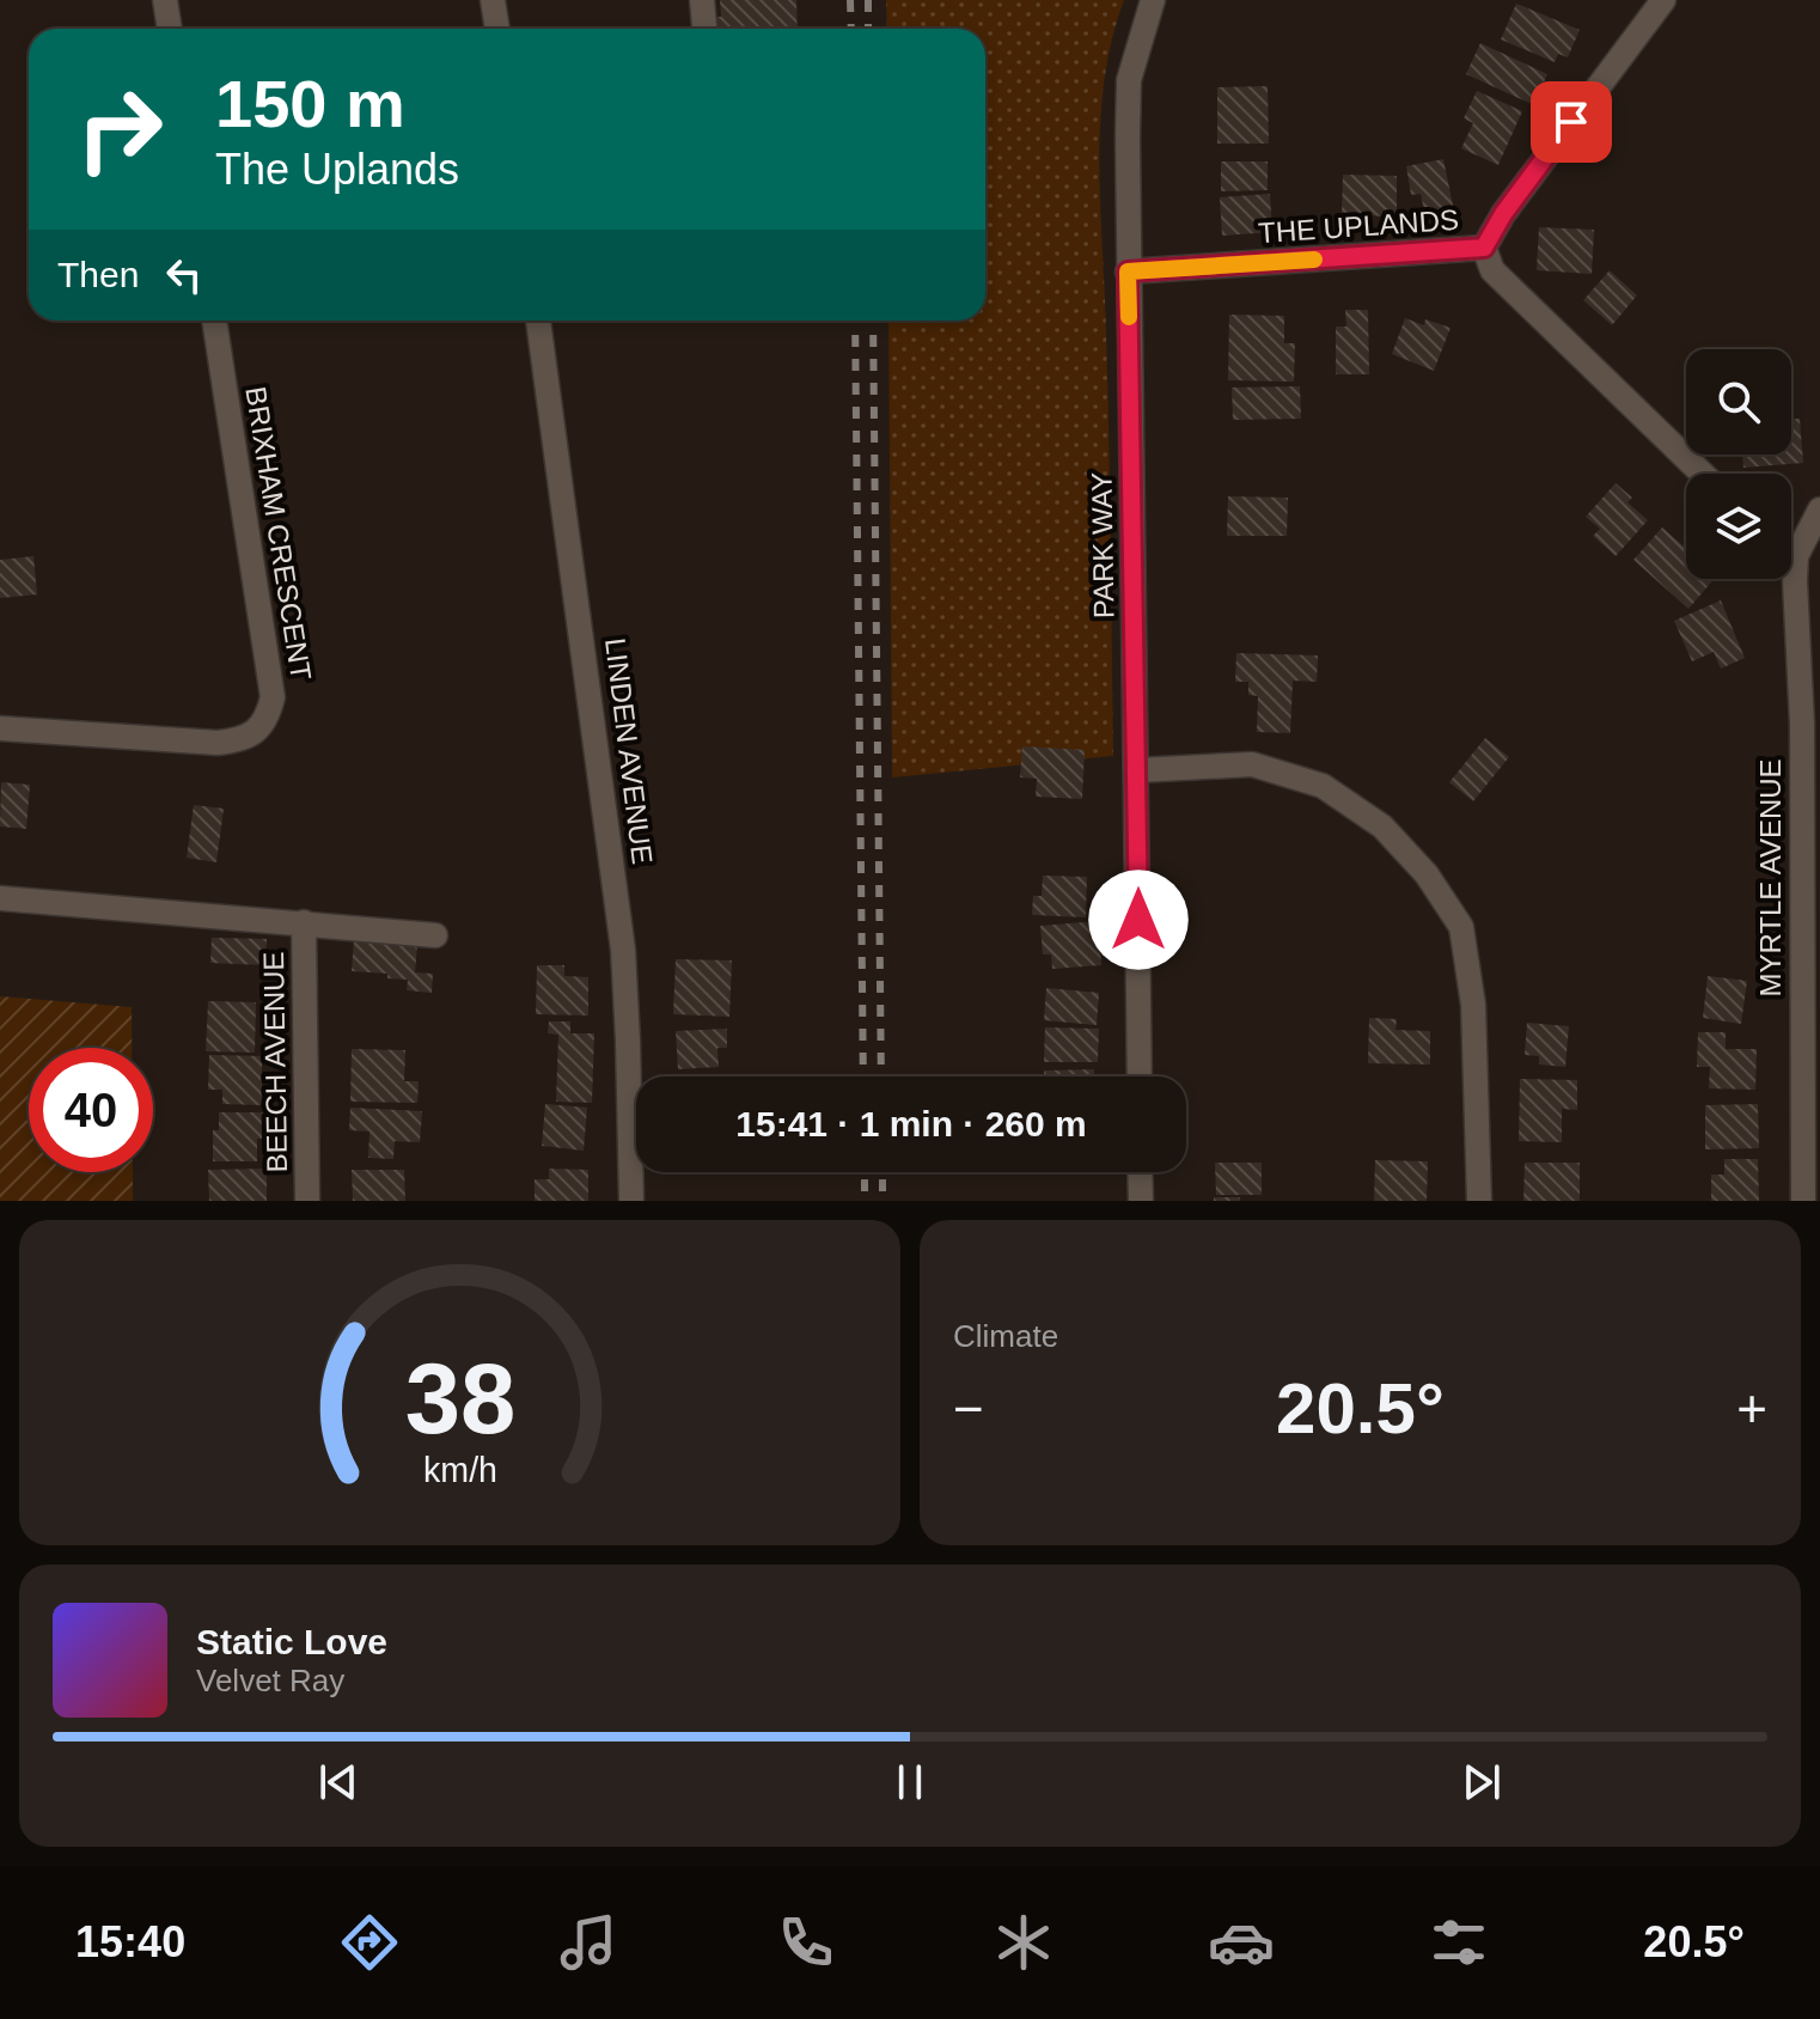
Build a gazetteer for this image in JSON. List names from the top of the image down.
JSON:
{
  "streets": {
    "street": [
      "THE UPLANDS",
      "BRIXHAM CRESCENT",
      "PARK WAY",
      "LINDEN AVENUE",
      "MYRTLE AVENUE",
      "BEECH AVENUE"
    ]
  },
  "crossings": [
    ["THE UPLANDS", "PARK WAY"]
  ],
  "page": {
    "turn": ["150 m", "The Uplands"],
    "then": "Then",
    "limit": "40",
    "trip": "15:41 · 1 min · 260 m",
    "tile": "Climate",
    "heat": ["−", "20.5°", "+"],
    "song": ["Static Love", "Velvet Ray"],
    "tabs": ["15:40", "20.5°"],
    "gauge": ["38", "km/h"]
  }
}
